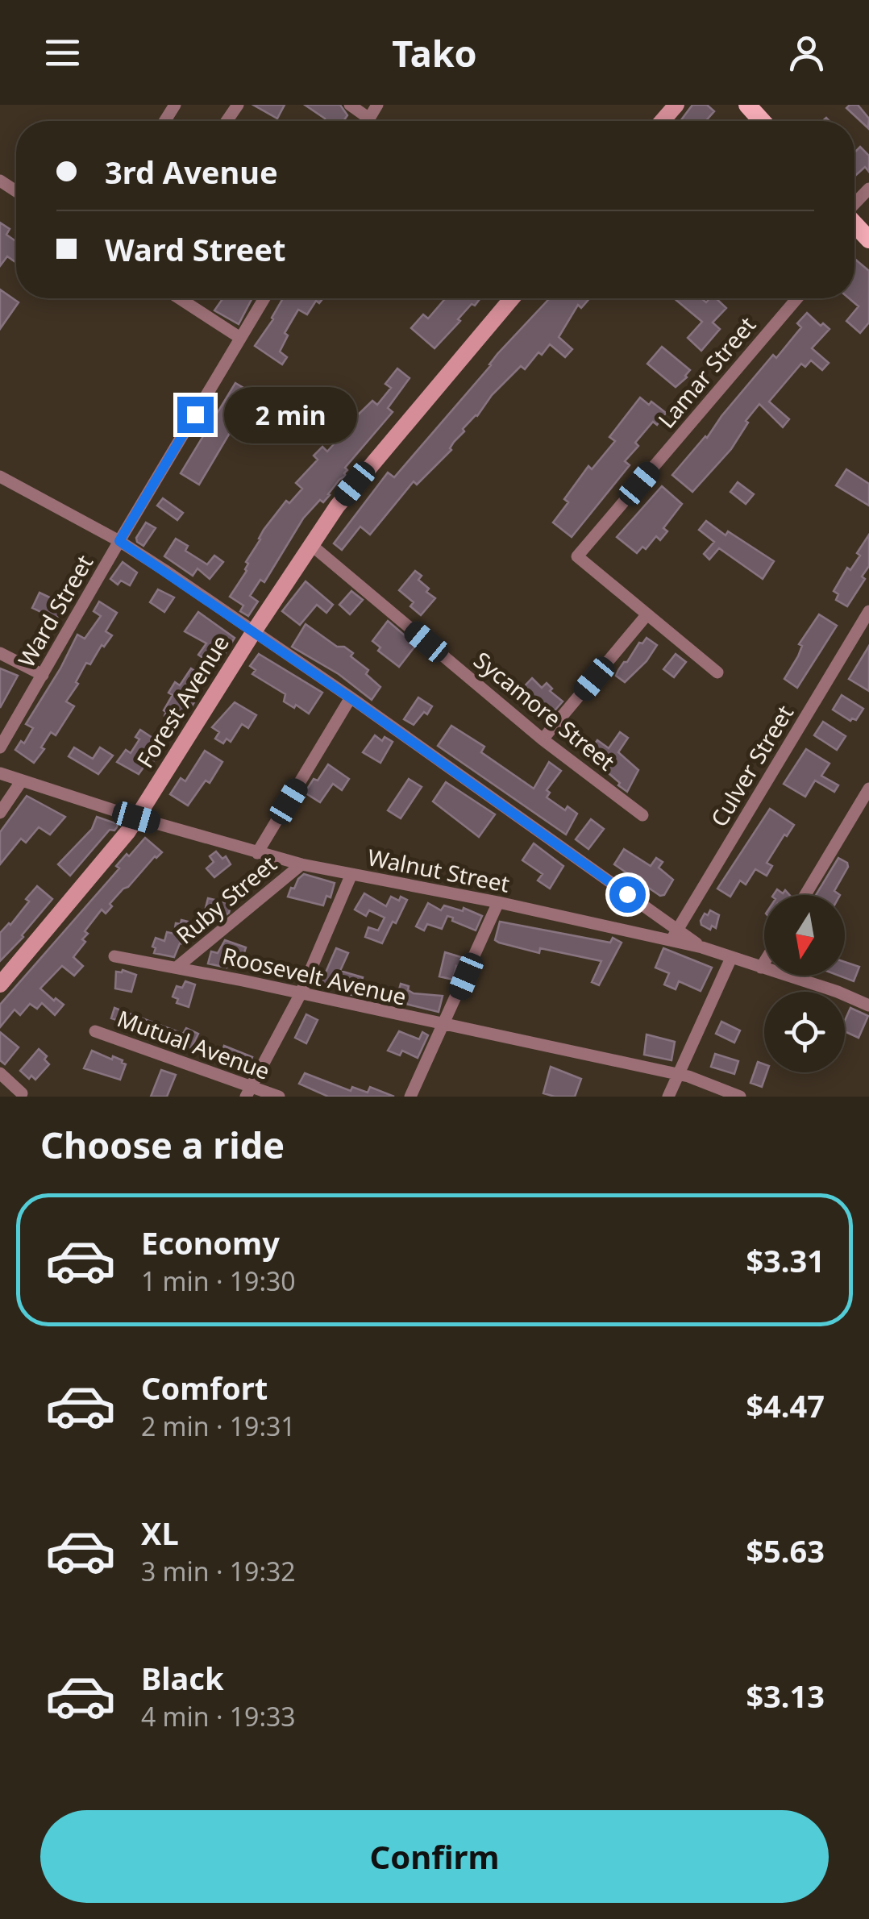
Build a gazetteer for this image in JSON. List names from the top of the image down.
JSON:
{
  "streets": {
    "street": [
      "Lamar Street",
      "Ward Street",
      "Forest Avenue",
      "Sycamore Street",
      "Culver Street",
      "Walnut Street",
      "Ruby Street",
      "Roosevelt Avenue",
      "Mutual Avenue"
    ]
  },
  "crossings": [
    ["Forest Avenue", "Sycamore Street"],
    ["Forest Avenue", "Walnut Street"],
    ["Culver Street", "Walnut Street"],
    ["Walnut Street", "Ruby Street"],
    ["Ruby Street", "Roosevelt Avenue"]
  ],
  "north": "bottom",
  "page": {
    "header": "Tako",
    "banner": ["3rd Avenue", "Ward Street"],
    "bubble": "2 min",
    "heading": "Choose a ride",
    "list": [
      {
        "name": "Economy",
        "note": "1 min · 19:30",
        "value": "$3.31"
      },
      {
        "name": "Comfort",
        "note": "2 min · 19:31",
        "value": "$4.47"
      },
      {
        "name": "XL",
        "note": "3 min · 19:32",
        "value": "$5.63"
      },
      {
        "name": "Black",
        "note": "4 min · 19:33",
        "value": "$3.13"
      }
    ],
    "buttons": "Confirm"
  }
}
